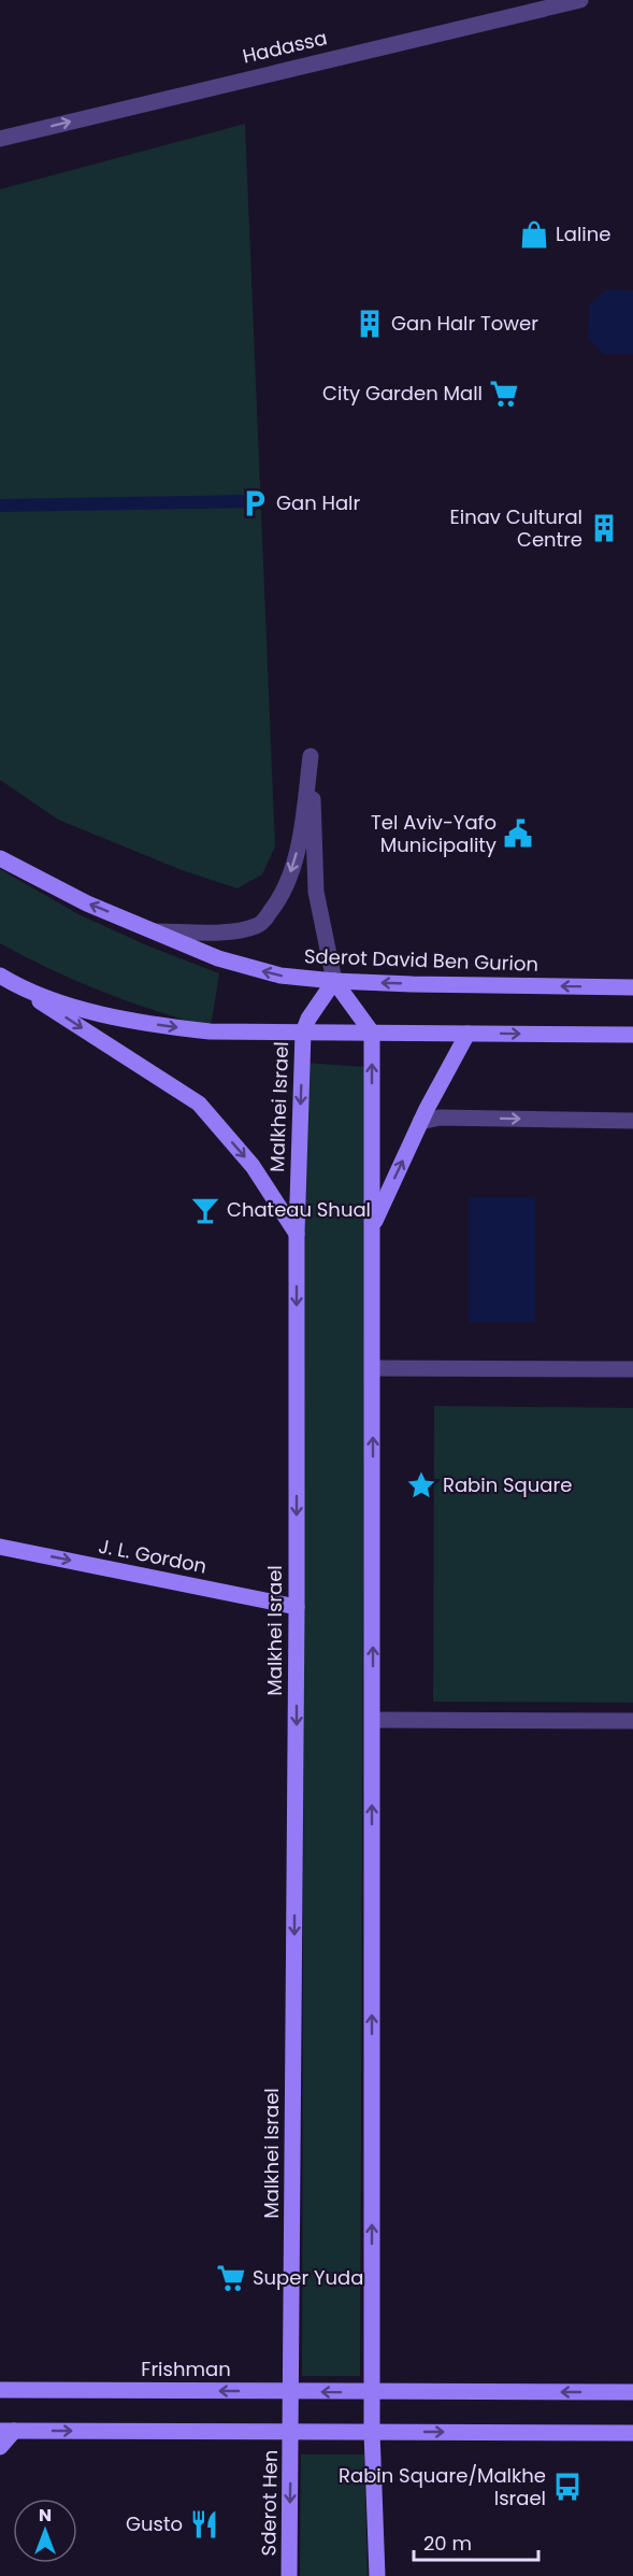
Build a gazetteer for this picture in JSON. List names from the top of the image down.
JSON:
{
  "streets": {
    "street": [
      "Hadassa",
      "Sderot David Ben Gurion",
      "Malkhei Israel",
      "J. L. Gordon",
      "Frishman",
      "Sderot Hen"
    ]
  },
  "crossings": [
    ["Sderot David Ben Gurion", "Malkhei Israel"],
    ["Malkhei Israel", "J. L. Gordon"],
    ["Malkhei Israel", "Frishman"],
    ["Malkhei Israel", "Sderot Hen"]
  ],
  "one_way": ["Hadassa", "J. L. Gordon"],
  "places": {
    "shop": ["Laline"],
    "building": ["Gan HaIr Tower", "Einav Cultural Centre"],
    "supermarket": ["City Garden Mall", "Super Yuda"],
    "parking": ["Gan HaIr"],
    "public building": ["Tel Aviv-Yafo Municipality"],
    "bar": ["Chateau Shual"],
    "place": ["Rabin Square"],
    "bus stop": ["Rabin Square/Malkhe Israel"],
    "restaurant": ["Gusto"]
  },
  "scale_bar": "20 m",
  "north": "top"
}
